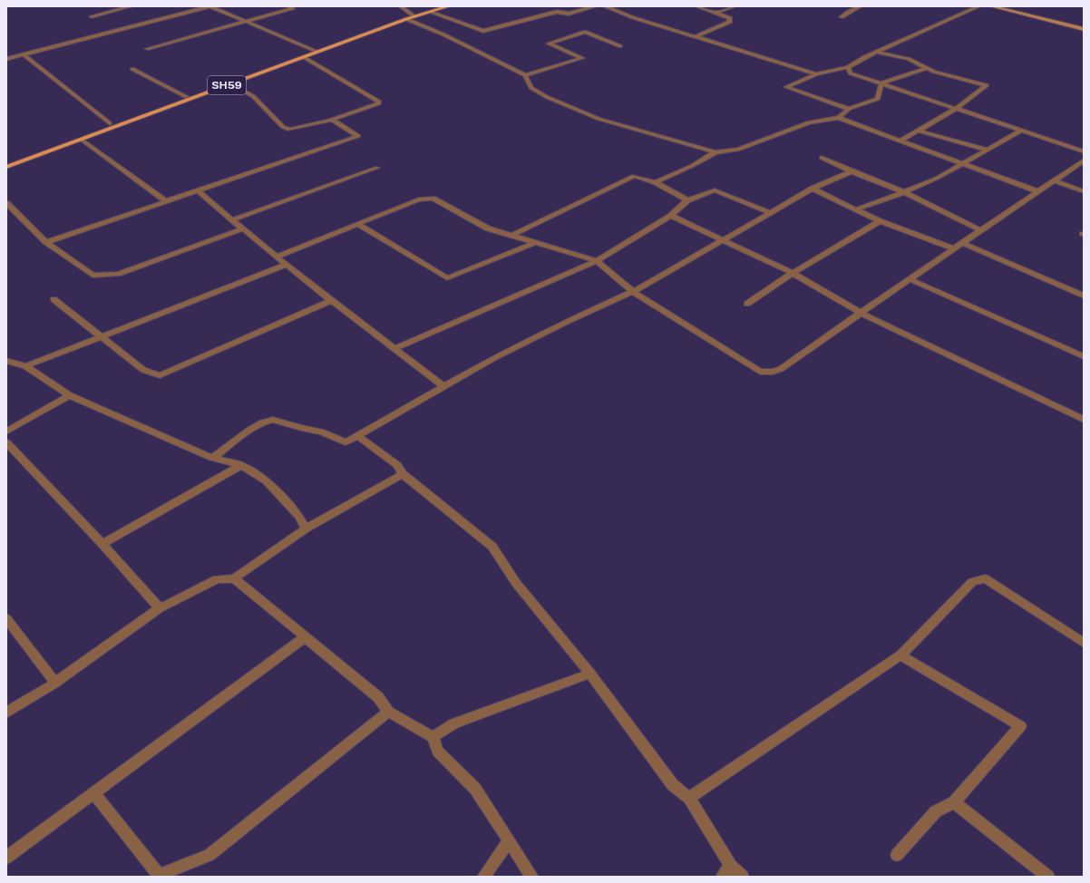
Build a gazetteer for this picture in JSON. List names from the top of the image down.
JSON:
{
  "streets": {
    "main road": ["SH59"]
  }
}
